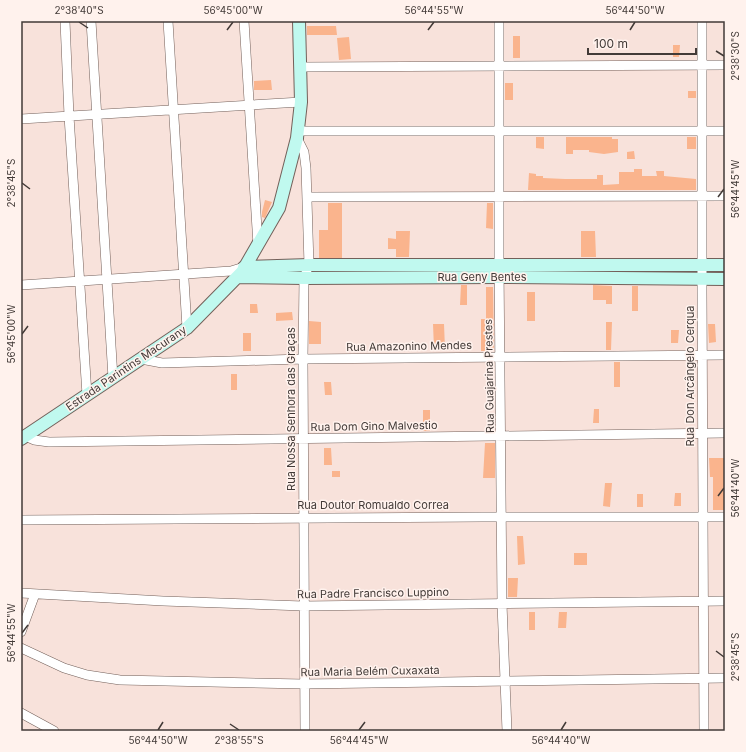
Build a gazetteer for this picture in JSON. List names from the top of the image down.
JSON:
{
  "streets": {
    "street": [
      "Rua Geny Bentes",
      "Rua Amazonino Mendes",
      "Estrada Parintins Macurany",
      "Rua Guajarina Prestes",
      "Rua Don Arcângelo Cerqua",
      "Rua Nossa Senhora das Graças",
      "Rua Dom Gino Malvestio",
      "Rua Doutor Romualdo Correa",
      "Rua Padre Francisco Luppino",
      "Rua Maria Belém Cuxaxata"
    ]
  },
  "crossings": [
    ["Rua Geny Bentes", "Estrada Parintins Macurany"],
    ["Rua Geny Bentes", "Rua Guajarina Prestes"],
    ["Rua Geny Bentes", "Rua Don Arcângelo Cerqua"],
    ["Rua Geny Bentes", "Rua Nossa Senhora das Graças"],
    ["Rua Amazonino Mendes", "Estrada Parintins Macurany"],
    ["Rua Amazonino Mendes", "Rua Guajarina Prestes"],
    ["Rua Amazonino Mendes", "Rua Don Arcângelo Cerqua"],
    ["Rua Amazonino Mendes", "Rua Nossa Senhora das Graças"],
    ["Estrada Parintins Macurany", "Rua Nossa Senhora das Graças"],
    ["Estrada Parintins Macurany", "Rua Dom Gino Malvestio"],
    ["Rua Guajarina Prestes", "Rua Dom Gino Malvestio"],
    ["Rua Guajarina Prestes", "Rua Doutor Romualdo Correa"],
    ["Rua Guajarina Prestes", "Rua Padre Francisco Luppino"],
    ["Rua Guajarina Prestes", "Rua Maria Belém Cuxaxata"],
    ["Rua Don Arcângelo Cerqua", "Rua Dom Gino Malvestio"],
    ["Rua Don Arcângelo Cerqua", "Rua Doutor Romualdo Correa"],
    ["Rua Don Arcângelo Cerqua", "Rua Padre Francisco Luppino"],
    ["Rua Don Arcângelo Cerqua", "Rua Maria Belém Cuxaxata"],
    ["Rua Nossa Senhora das Graças", "Rua Dom Gino Malvestio"],
    ["Rua Nossa Senhora das Graças", "Rua Doutor Romualdo Correa"],
    ["Rua Nossa Senhora das Graças", "Rua Padre Francisco Luppino"],
    ["Rua Nossa Senhora das Graças", "Rua Maria Belém Cuxaxata"]
  ],
  "scale_bar": "100 m",
  "coordinates": [
    "2°38'40\"S",
    "56°45'00\"W",
    "56°44'55\"W",
    "56°44'50\"W",
    "2°38'30\"S",
    "2°38'45\"S",
    "56°44'45\"W",
    "56°44'40\"W",
    "2°38'55\"S"
  ]
}
